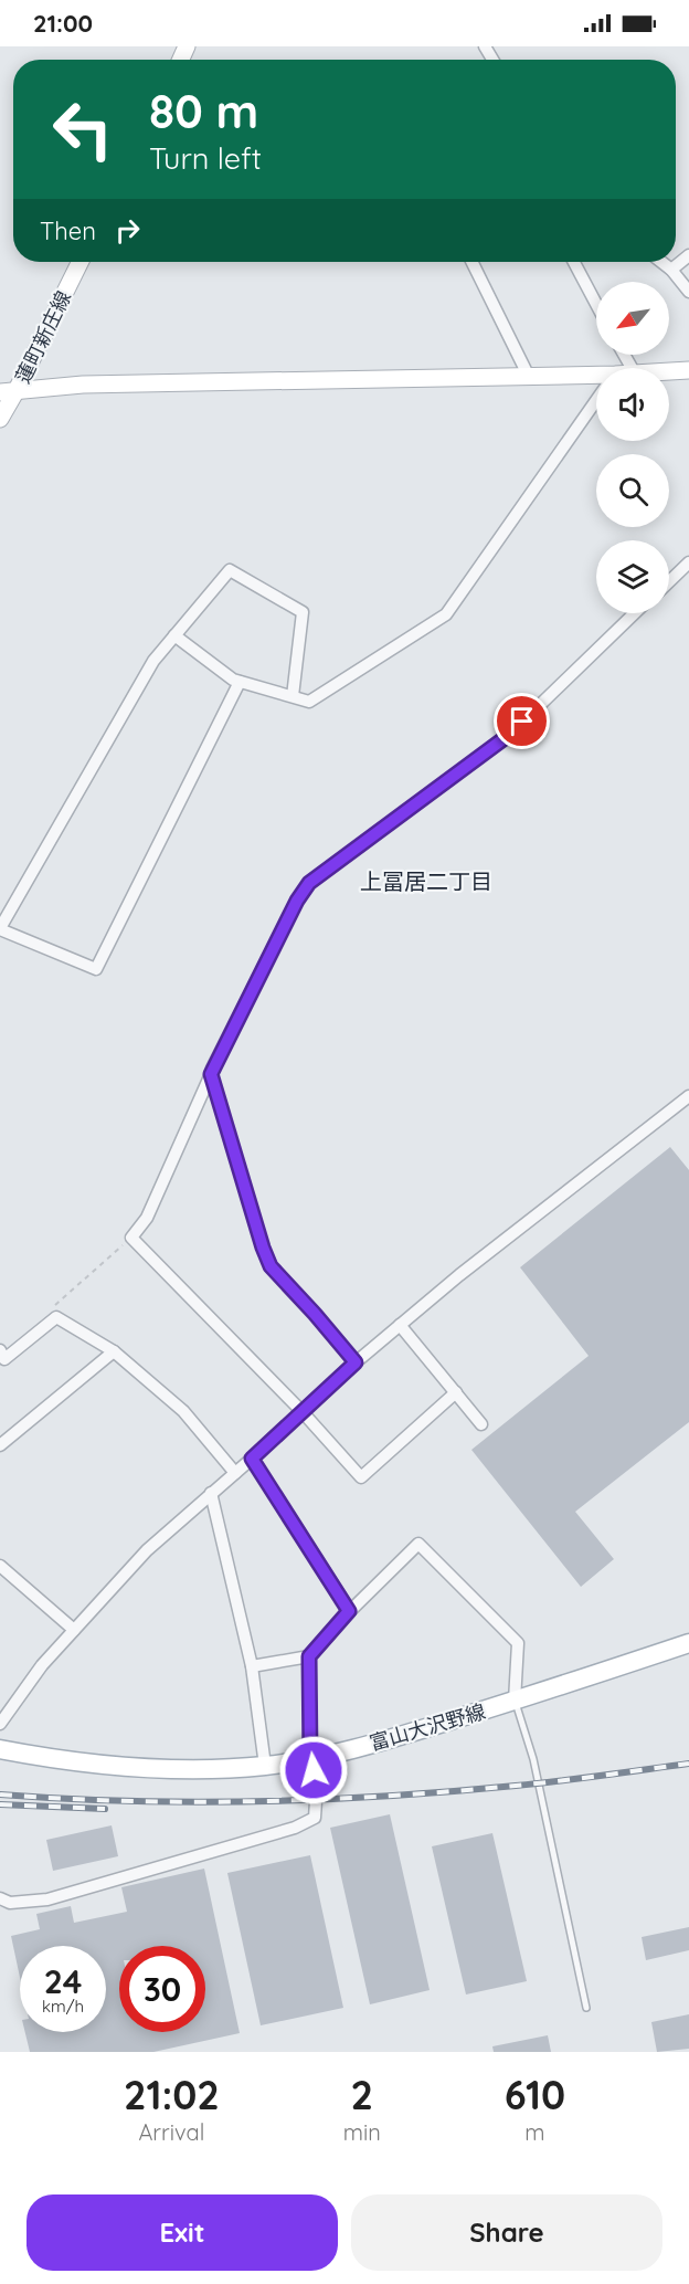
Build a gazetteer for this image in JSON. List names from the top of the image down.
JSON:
{
  "streets": {
    "main road": ["富山大沢野線"],
    "street": ["蓮町新庄線"]
  },
  "districts": ["上冨居二丁目"],
  "north": "bottom left",
  "page": {
    "status": "21:00",
    "turn": ["80 m", "Turn left"],
    "then": "Then",
    "speed": "24 km/h",
    "limit": "30",
    "eta": [
      "21:02",
      "Arrival",
      "2",
      "min",
      "610",
      "m"
    ],
    "buttons": ["Exit", "Share"]
  }
}
